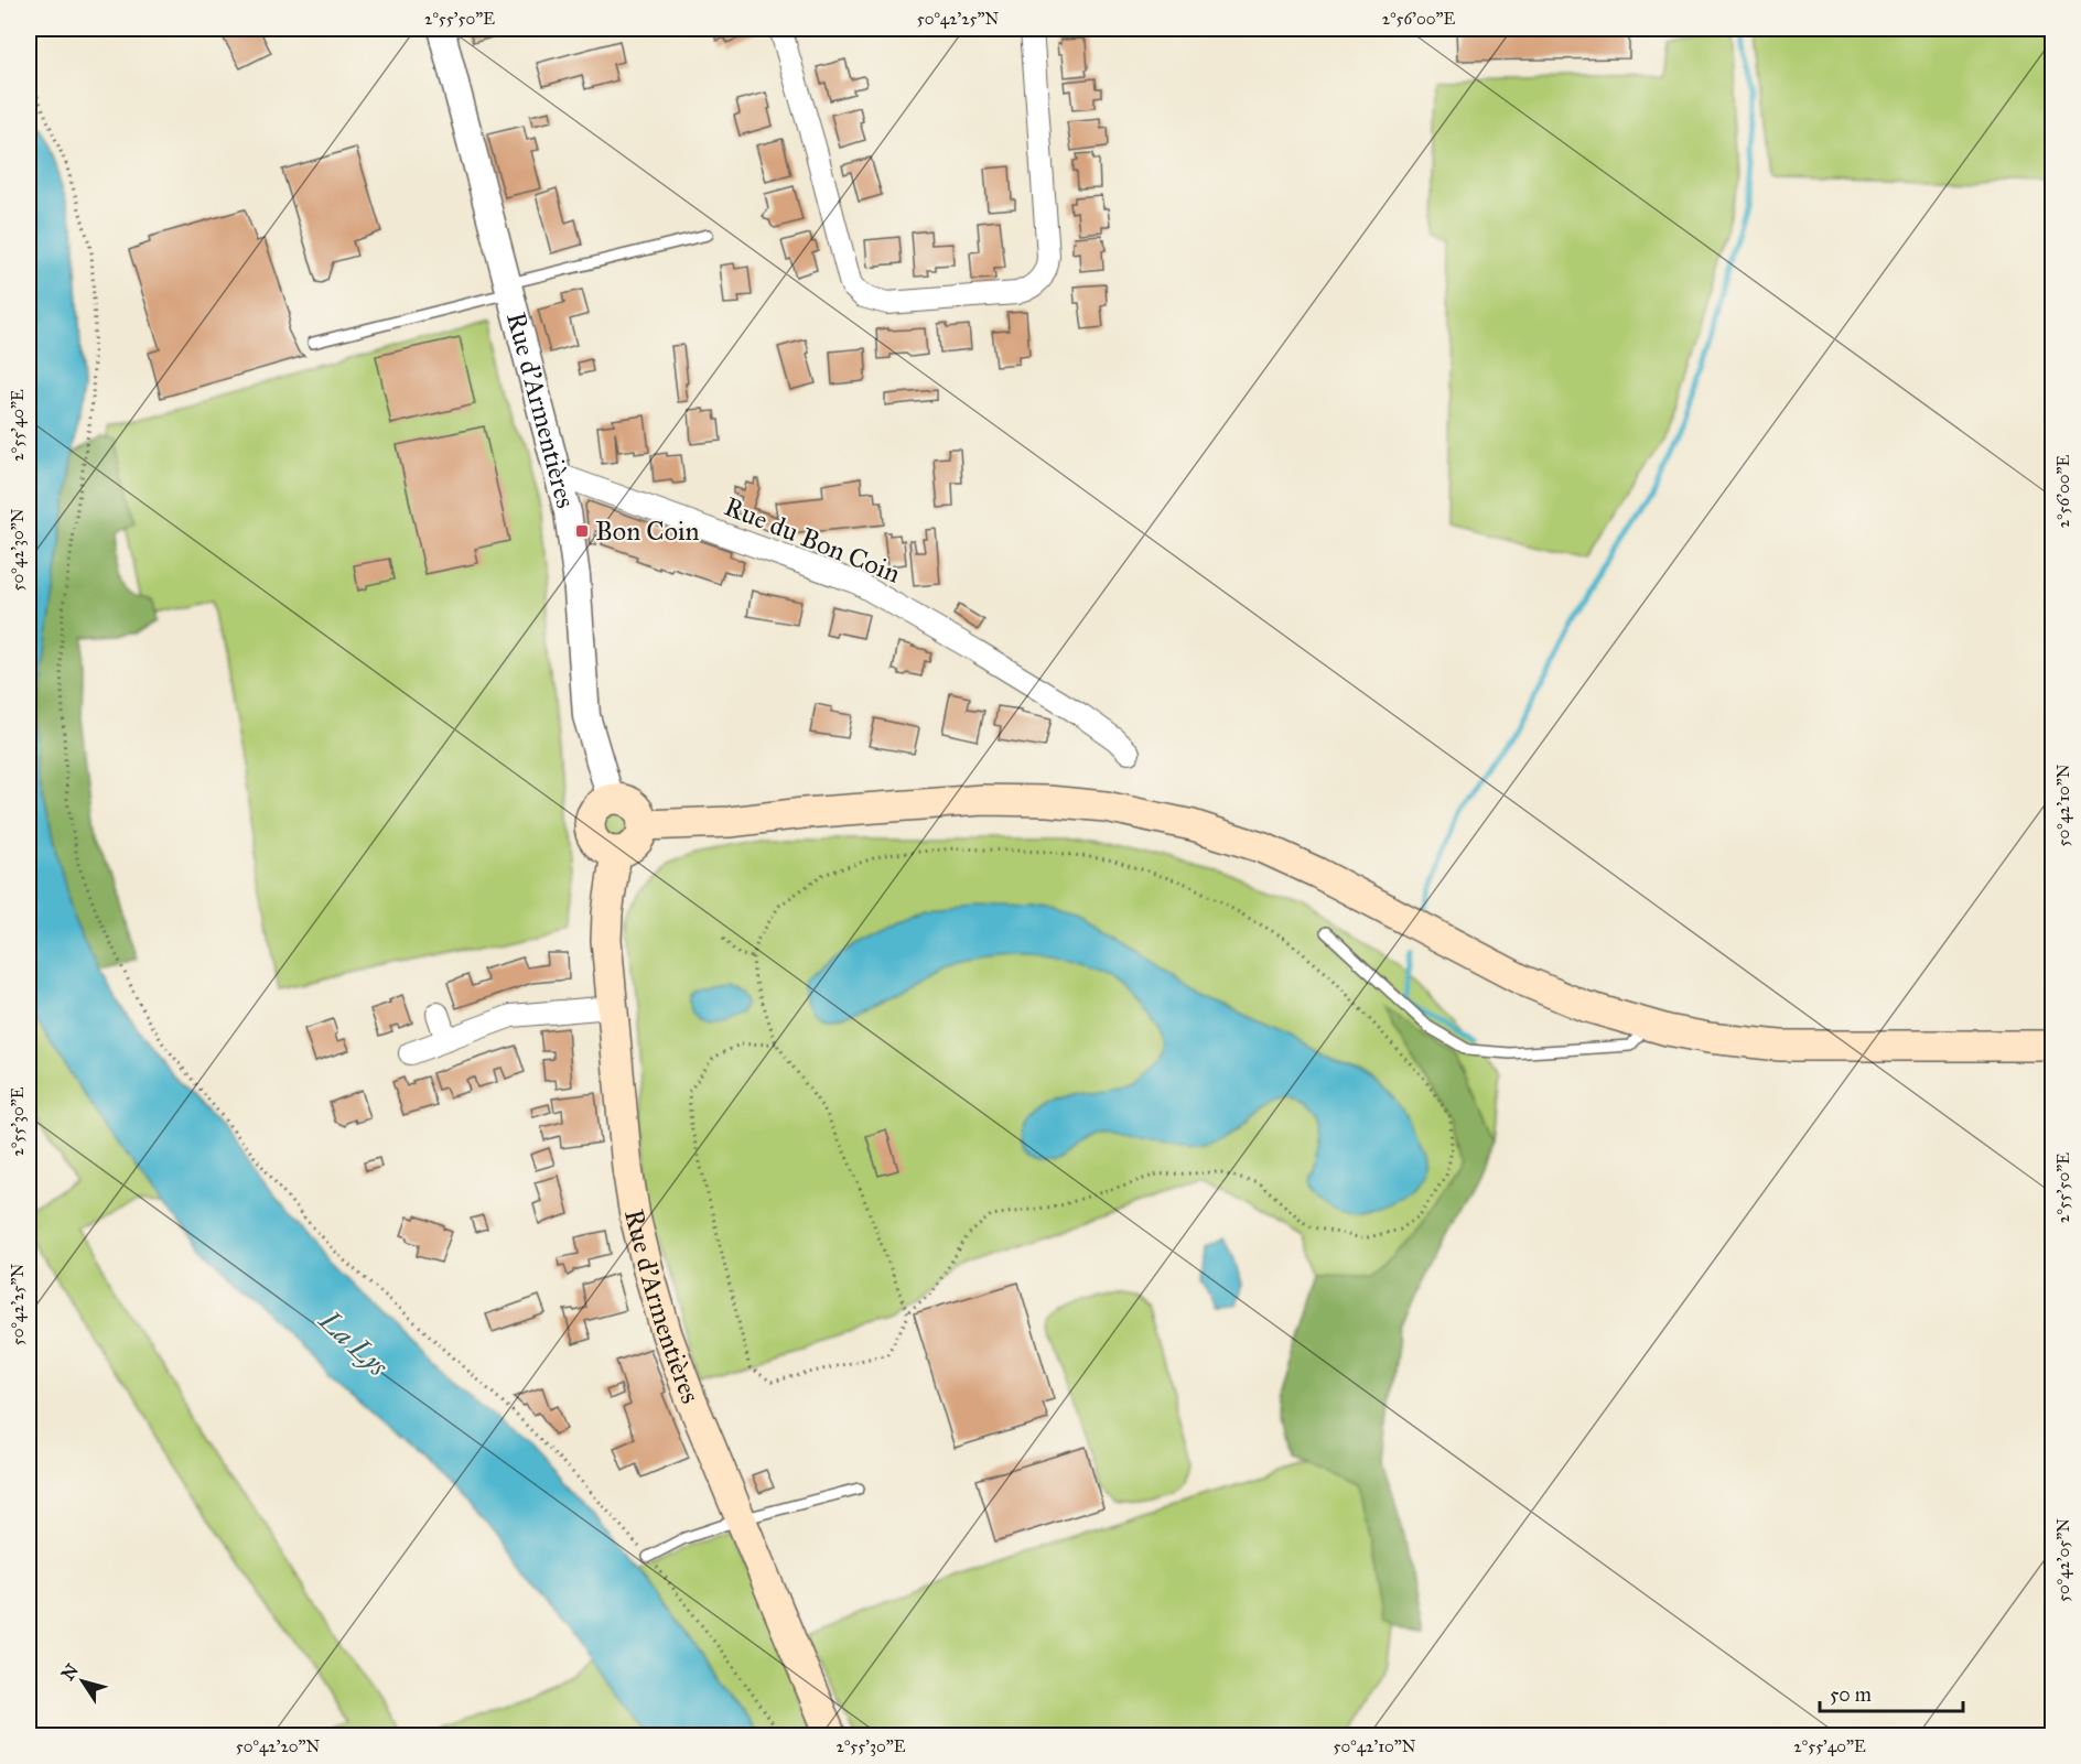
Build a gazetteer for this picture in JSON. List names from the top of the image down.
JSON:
{
  "streets": {
    "main road": ["Rue d'Armentières"],
    "street": ["Rue du Bon Coin"]
  },
  "crossings": [
    ["Rue d'Armentières", "Rue du Bon Coin"]
  ],
  "water": ["La Lys"],
  "places": {
    "transit": ["Bon Coin"]
  },
  "scale_bar": "50 m",
  "north": "top left",
  "coordinates": [
    "2°55'50\"E",
    "50°42'25\"N",
    "2°56'00\"E",
    "2°55'40\"E",
    "50°42'30\"N",
    "50°42'10\"N",
    "2°55'30\"E",
    "50°42'05\"N",
    "50°42'20\"N"
  ]
}
